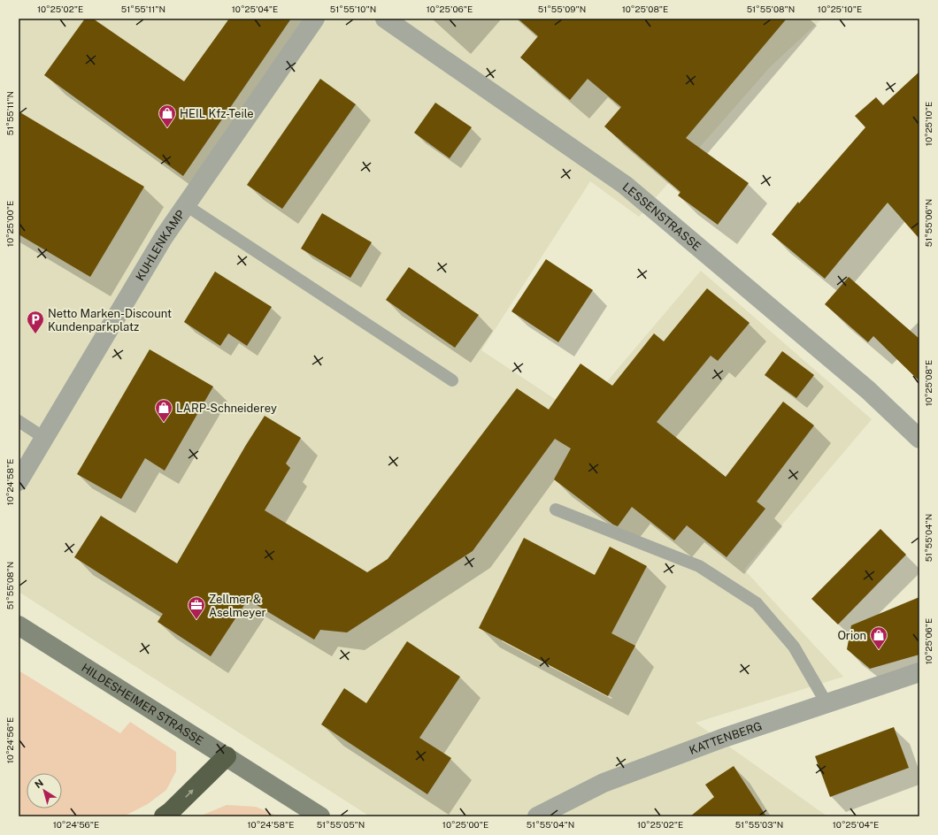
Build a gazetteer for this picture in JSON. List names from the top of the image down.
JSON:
{
  "streets": {
    "main road": ["HILDESHEIMER STRASSE"],
    "street": ["LESSENSTRASSE", "KUHLENKAMP", "KATTENBERG"]
  },
  "places": {
    "shop": ["HEIL Kfz-Teile", "LARP-Schneiderey", "Orion"],
    "parking": ["Netto Marken-Discount Kundenparkplatz"],
    "office": ["Zellmer & Aselmeyer"]
  },
  "north": "top left",
  "coordinates": [
    "10°25'02\"E",
    "51°55'11\"N",
    "10°25'04\"E",
    "51°55'10\"N",
    "10°25'06\"E",
    "51°55'09\"N",
    "10°25'08\"E",
    "51°55'08\"N",
    "10°25'10\"E",
    "51°55'06\"N",
    "10°25'00\"E",
    "10°24'58\"E",
    "51°55'04\"N",
    "10°24'56\"E",
    "51°55'05\"N",
    "51°55'03\"N"
  ]
}
